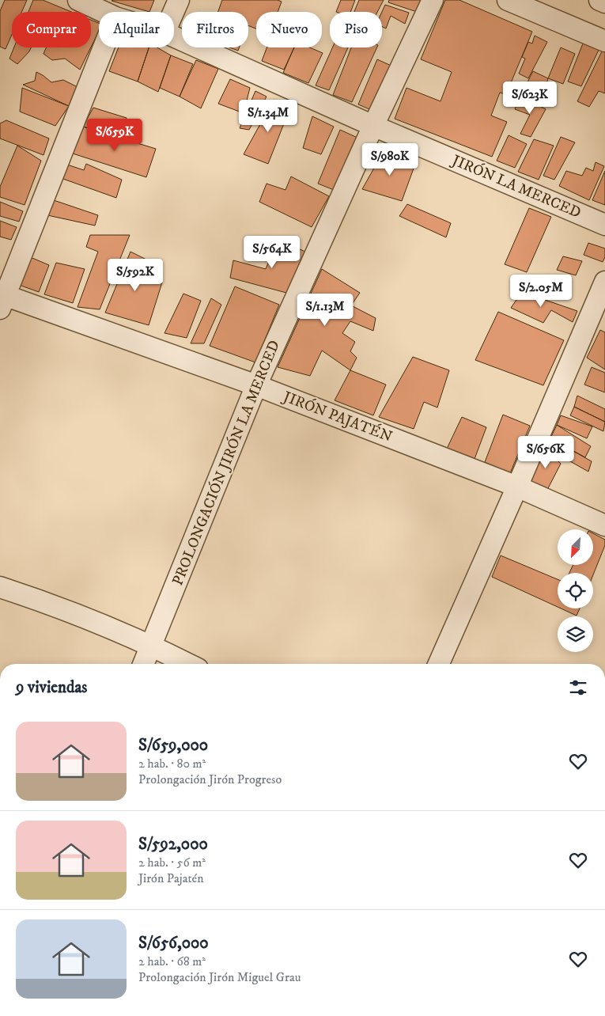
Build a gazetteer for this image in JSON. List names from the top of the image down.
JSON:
{
  "streets": {
    "street": ["JIRÓN LA MERCED", "JIRÓN PAJATÉN", "PROLONGACIÓN JIRÓN LA MERCED"]
  },
  "crossings": [
    ["JIRÓN LA MERCED", "PROLONGACIÓN JIRÓN LA MERCED"],
    ["JIRÓN PAJATÉN", "PROLONGACIÓN JIRÓN LA MERCED"]
  ],
  "north": "bottom left",
  "page": {
    "chip": [
      "Comprar",
      "Alquilar",
      "Filtros",
      "Nuevo",
      "Piso"
    ],
    "price": [
      "S/623K",
      "S/1.34M",
      "S/659K",
      "S/980K",
      "S/564K",
      "S/592K",
      "S/2.05M",
      "S/1.13M",
      "S/656K"
    ],
    "heading": "9 viviendas",
    "list": [
      {
        "name": "S/659,000",
        "note": "2 hab. · 80 m² · Prolongación Jirón Progreso"
      },
      {
        "name": "S/592,000",
        "note": "2 hab. · 56 m² · Jirón Pajatén"
      },
      {
        "name": "S/656,000",
        "note": "2 hab. · 68 m² · Prolongación Jirón Miguel Grau"
      }
    ]
  }
}
